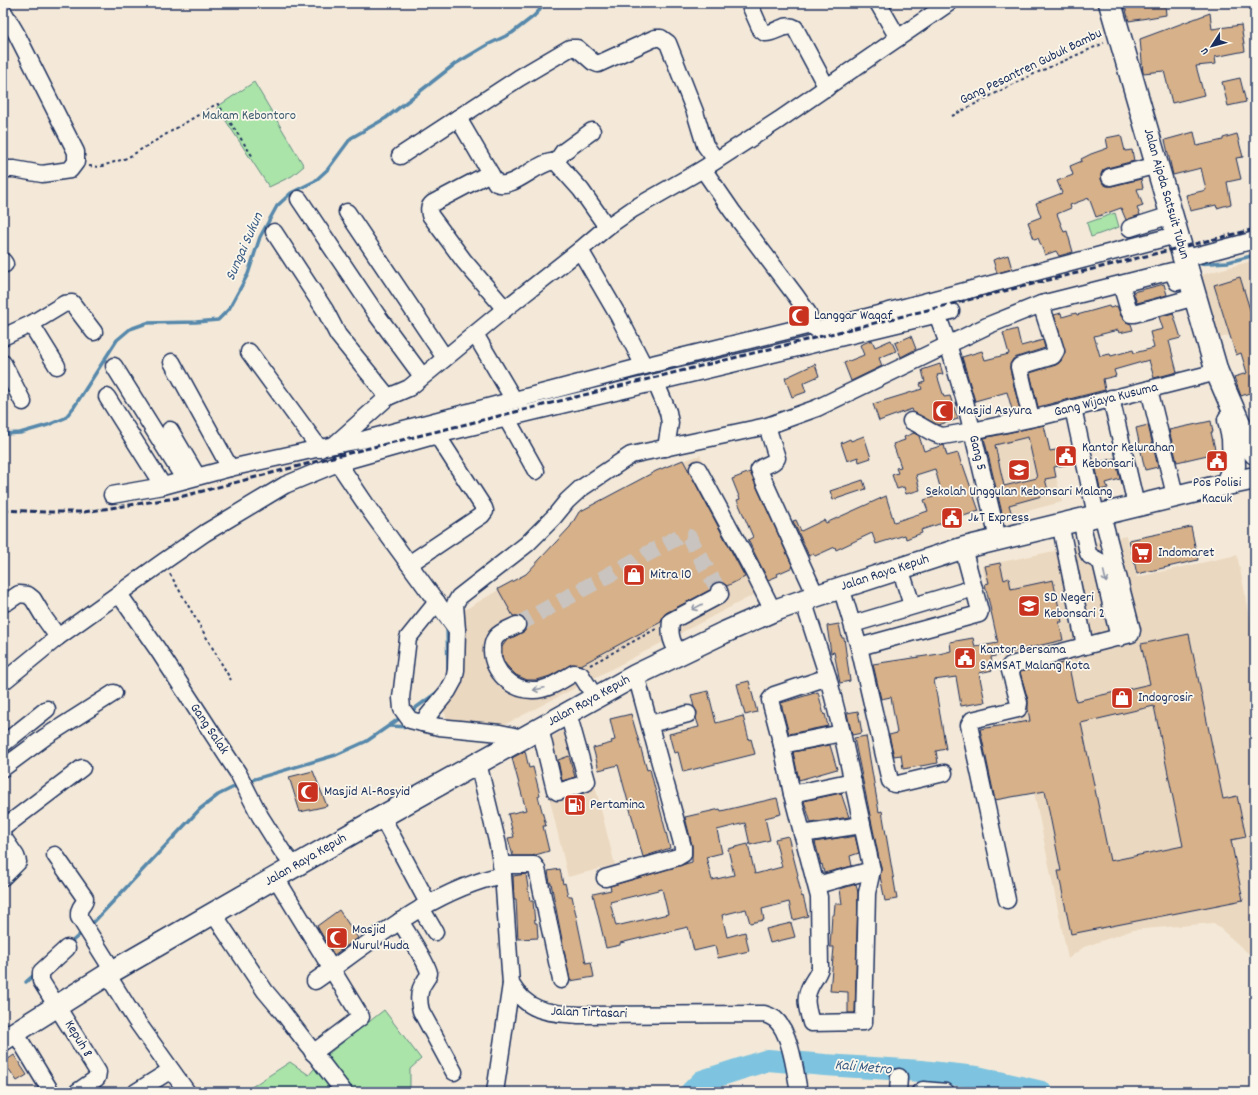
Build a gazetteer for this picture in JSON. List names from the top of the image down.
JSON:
{
  "streets": {
    "highway": ["Jalan Aipda Satsuit Tubun"],
    "main road": ["Jalan Raya Kepuh"],
    "street": [
      "Gang Wijaya Kusuma",
      "Gang 5",
      "Gang Salak",
      "Jalan Tirtasari",
      "Kepuh 8"
    ],
    "path": ["Gang Pesantren Gubuk Bambu"]
  },
  "crossings": [
    ["Gang Pesantren Gubuk Bambu", "Jalan Aipda Satsuit Tubun"],
    ["Jalan Aipda Satsuit Tubun", "Gang Wijaya Kusuma"],
    ["Jalan Aipda Satsuit Tubun", "Jalan Raya Kepuh"],
    ["Gang Wijaya Kusuma", "Gang 5"],
    ["Gang 5", "Jalan Raya Kepuh"],
    ["Jalan Raya Kepuh", "Gang Salak"],
    ["Jalan Raya Kepuh", "Kepuh 8"]
  ],
  "water": ["Sungai Sukun", "Kali Metro"],
  "parks": ["Makam Kebontoro"],
  "places": {
    "mosque": [
      "Langgar Waqaf",
      "Masjid Asyura",
      "Masjid Al-Rosyid",
      "Masjid Nurul Huda"
    ],
    "public building": [
      "Kantor Kelurahan Kebonsari",
      "Pos Polisi Kacuk",
      "J&T Express",
      "Kantor Bersama SAMSAT Malang Kota"
    ],
    "school or university": ["Sekolah Unggulan Kebonsari Malang", "SD Negeri Kebonsari 2"],
    "supermarket": ["Indomaret"],
    "shop": ["Mitra 10", "Indogrosir"],
    "fuel station": ["Pertamina"]
  },
  "north": "bottom left"
}
